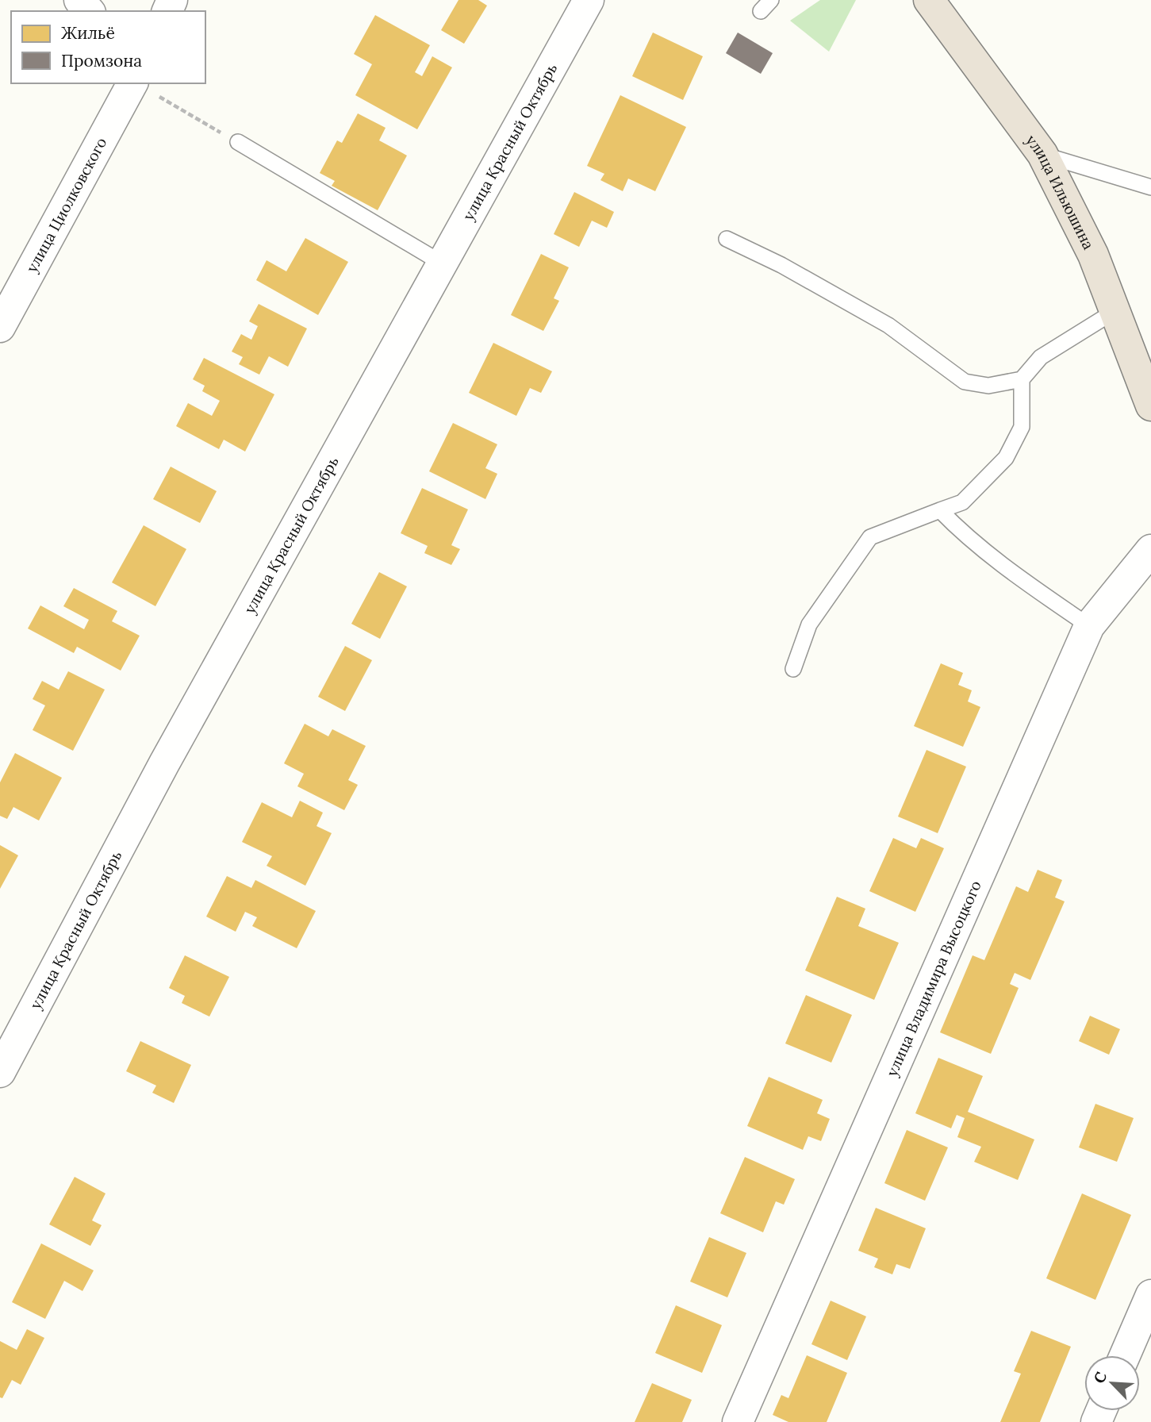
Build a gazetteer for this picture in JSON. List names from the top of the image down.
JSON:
{
  "streets": {
    "highway": ["улица Ильюшина"],
    "street": ["улица Красный Октябрь", "улица Циолковского", "улица Владимира Высоцкого"]
  },
  "legend": ["Жильё", "Промзона"],
  "north": "top left"
}
